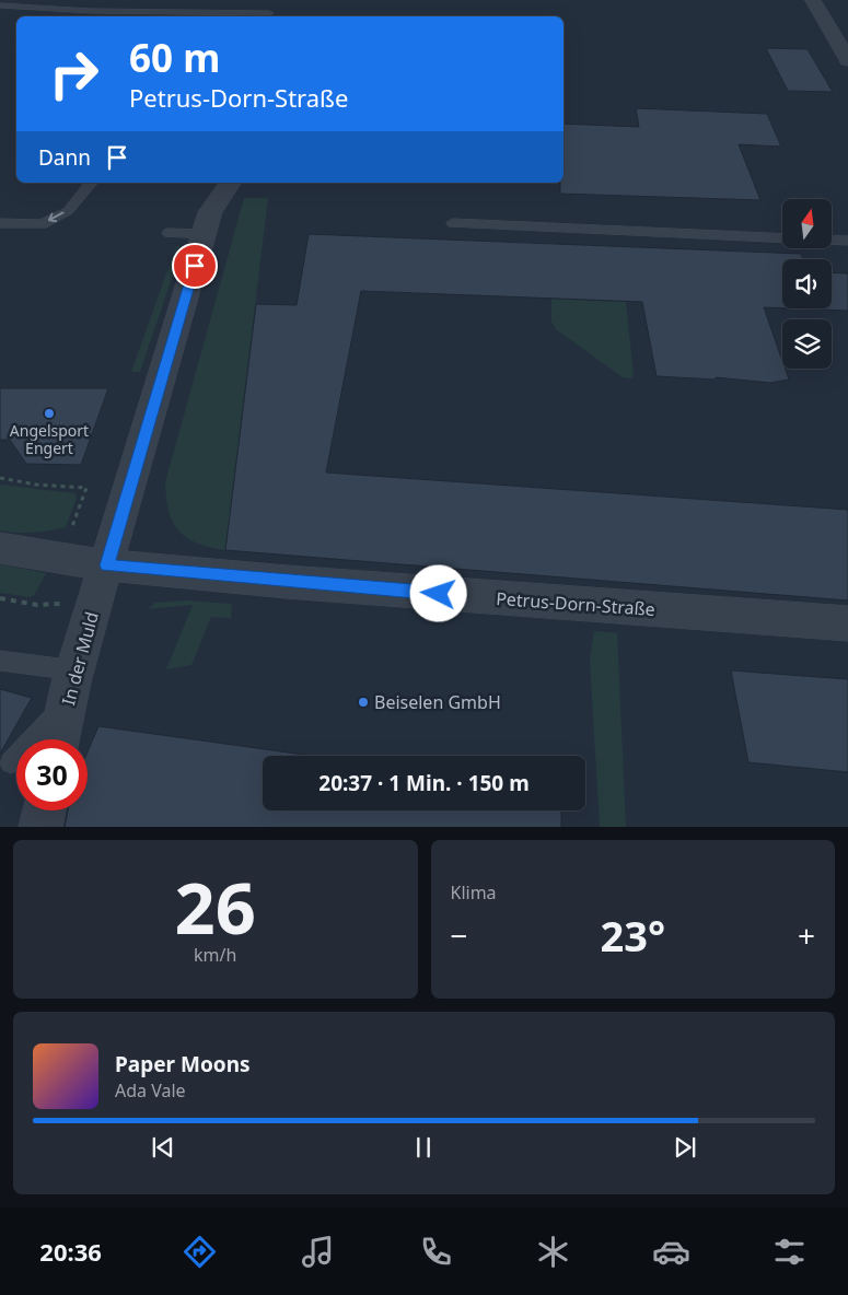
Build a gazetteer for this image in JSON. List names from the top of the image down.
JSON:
{
  "streets": {
    "street": ["Petrus-Dorn-Straße", "In der Muld"]
  },
  "crossings": [
    ["Petrus-Dorn-Straße", "In der Muld"]
  ],
  "places": ["Angelsport Engert", "Beiselen GmbH"],
  "north": "top",
  "page": {
    "turn": ["60 m", "Petrus-Dorn-Straße"],
    "then": "Dann",
    "limit": "30",
    "trip": "20:37 · 1 Min. · 150 m",
    "tile": [
      ["26", "km/h"],
      "Klima"
    ],
    "heat": ["−", "23°", "+"],
    "song": ["Paper Moons", "Ada Vale"],
    "tabs": "20:36"
  }
}
